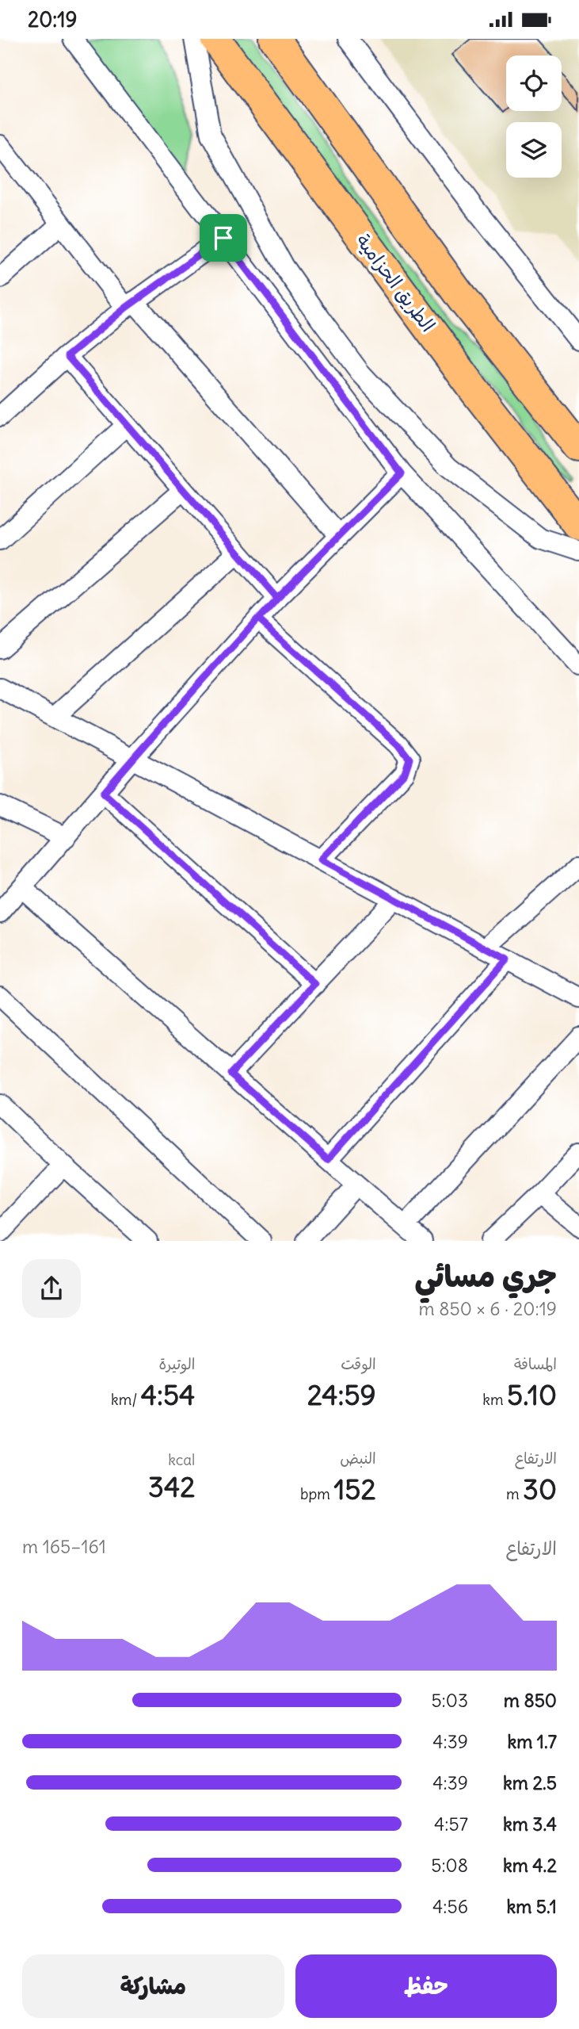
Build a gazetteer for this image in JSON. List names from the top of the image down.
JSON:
{
  "streets": {
    "highway": ["الطريق الحزامية"]
  },
  "page": {
    "status": "20:19",
    "heading": ["جري مسائي", "20:19 · 6 × 850 m"],
    "stats": [
      ["المسافة", "5.10 km"],
      ["الوقت", "24:59"],
      ["الوتيرة", "4:54 /km"],
      ["الارتفاع", "30 m"],
      ["النبض", "152 bpm"],
      ["kcal", "342"]
    ],
    "chart": ["الارتفاع", "161–165 m"],
    "list": [
      {
        "name": "850 m",
        "note": "5:03"
      },
      {
        "name": "1.7 km",
        "note": "4:39"
      },
      {
        "name": "2.5 km",
        "note": "4:39"
      },
      {
        "name": "3.4 km",
        "note": "4:57"
      },
      {
        "name": "4.2 km",
        "note": "5:08"
      },
      {
        "name": "5.1 km",
        "note": "4:56"
      }
    ],
    "buttons": ["حفظ", "مشاركة"]
  }
}
